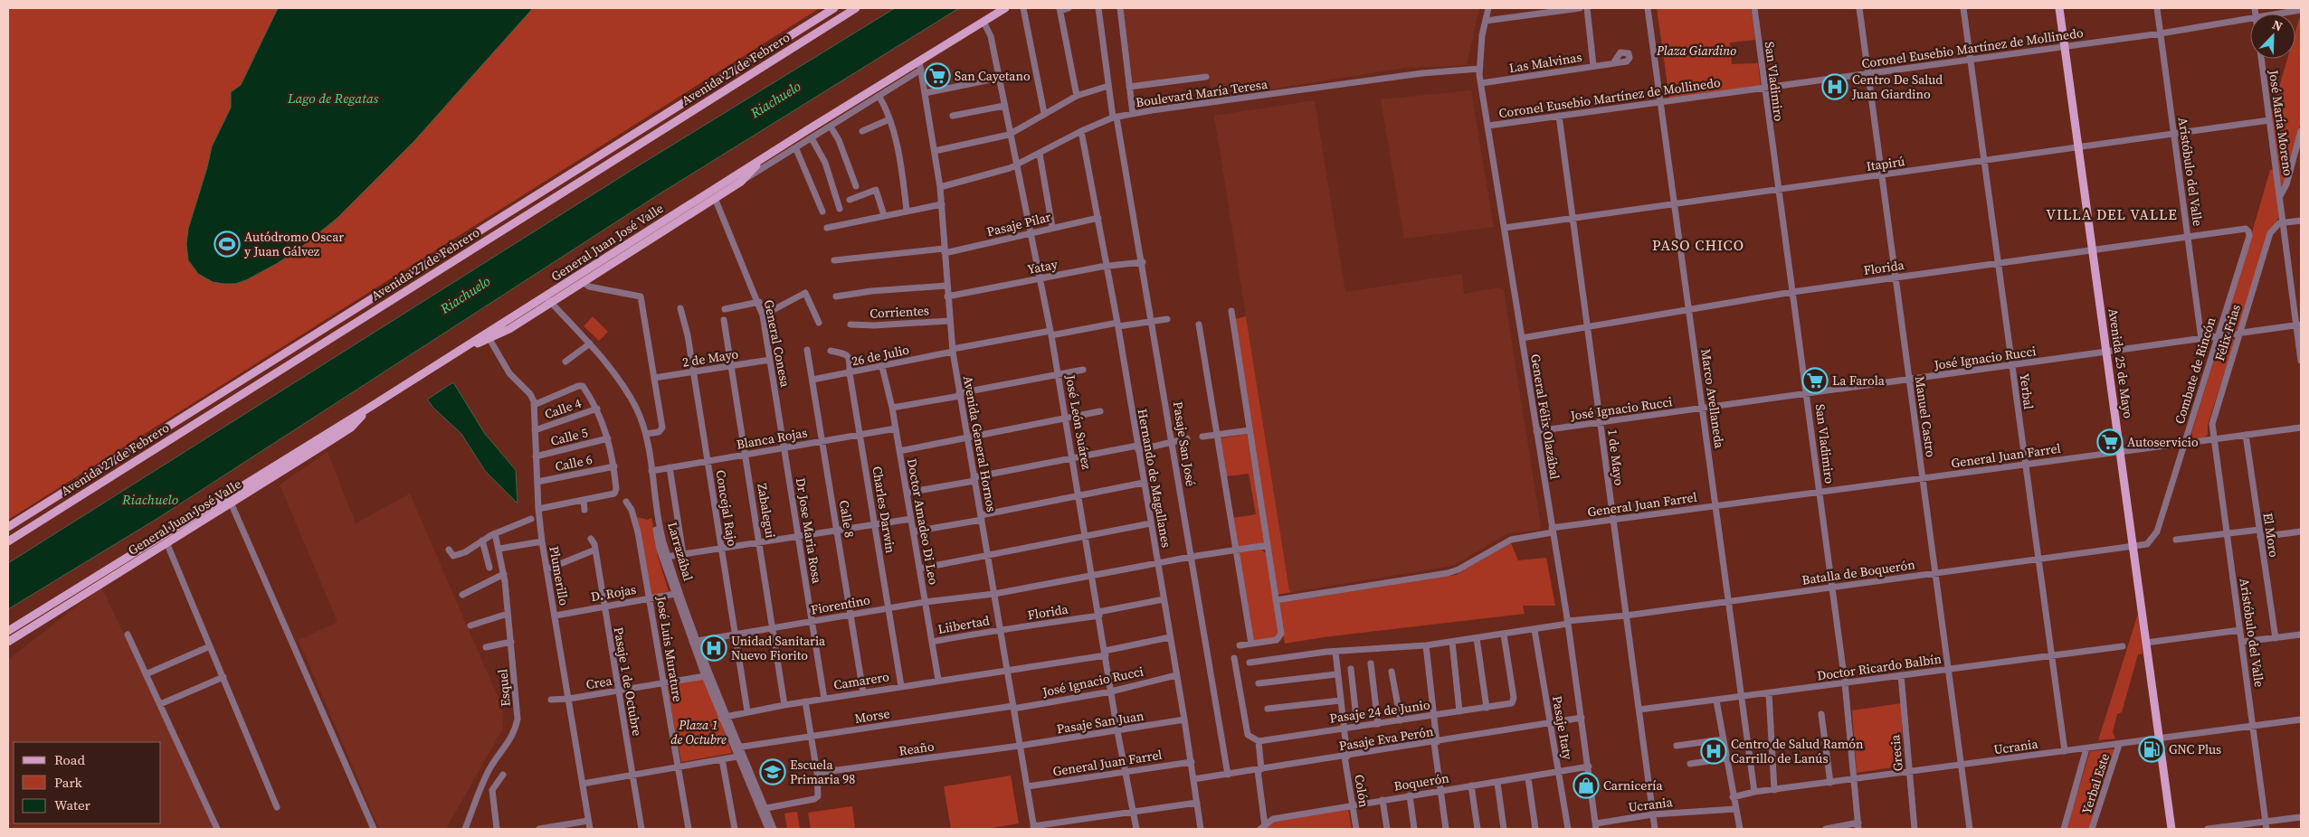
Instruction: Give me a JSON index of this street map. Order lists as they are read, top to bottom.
{
  "streets": {
    "main road": ["Avenida 27 de Febrero", "General Juan José Valle", "Avenida 25 de Mayo"],
    "street": [
      "Coronel Eusebio Martínez de Mollinedo",
      "Las Malvinas",
      "San Vladimiro",
      "Boulevard María Teresa",
      "José María Moreno",
      "Itapirú",
      "Aristóbulo del Valle",
      "Pasaje Pilar",
      "Yatay",
      "Florida",
      "Corrientes",
      "Félix Frias",
      "General Conesa",
      "26 de Julio",
      "2 de Mayo",
      "José Ignacio Rucci",
      "Combate de Rincón",
      "Yerbal",
      "Marco Avellaneda",
      "Calle 4",
      "General Félix Olazábal",
      "Manuel Castro",
      "José León Suárez",
      "Calle 5",
      "Blanca Rojas",
      "Avenida General Hornos",
      "Pasaje San José",
      "General Juan Farrel",
      "1 de Mayo",
      "Calle 6",
      "Hernando de Magallanes",
      "Concejal Rajo",
      "Charles Darwin",
      "Zabalegui",
      "Calle 8",
      "Doctor Amadeo Di Leo",
      "Dr Jose Maria Rosa",
      "El Moro",
      "Larrazábal",
      "Batalla de Boquerón",
      "Plumerillo",
      "D. Rojas",
      "Fiorentino",
      "Liibertad",
      "José Luis Murature",
      "Doctor Ricardo Balbín",
      "Camarero",
      "Pasaje 1 de Octubre",
      "Crea",
      "Esquel",
      "Pasaje 24 de Junio",
      "Morse",
      "Pasaje San Juan",
      "Pasaje Itaty",
      "Pasaje Eva Perón",
      "Ucrania",
      "Reaño",
      "Grecia",
      "Boquerón",
      "Yerbal Este",
      "Colón"
    ]
  },
  "crossings": [
    ["Coronel Eusebio Martínez de Mollinedo", "San Vladimiro"],
    ["Coronel Eusebio Martínez de Mollinedo", "Aristóbulo del Valle"],
    ["Coronel Eusebio Martínez de Mollinedo", "Avenida 25 de Mayo"],
    ["Coronel Eusebio Martínez de Mollinedo", "Yerbal"],
    ["Coronel Eusebio Martínez de Mollinedo", "Marco Avellaneda"],
    ["Coronel Eusebio Martínez de Mollinedo", "General Félix Olazábal"],
    ["Coronel Eusebio Martínez de Mollinedo", "Manuel Castro"],
    ["Coronel Eusebio Martínez de Mollinedo", "1 de Mayo"],
    ["Las Malvinas", "General Félix Olazábal"],
    ["San Vladimiro", "Itapirú"],
    ["San Vladimiro", "Florida"],
    ["San Vladimiro", "José Ignacio Rucci"],
    ["San Vladimiro", "General Juan Farrel"],
    ["San Vladimiro", "Batalla de Boquerón"],
    ["San Vladimiro", "Doctor Ricardo Balbín"],
    ["San Vladimiro", "Ucrania"],
    ["Boulevard María Teresa", "General Félix Olazábal"],
    ["Boulevard María Teresa", "José León Suárez"],
    ["Boulevard María Teresa", "Avenida General Hornos"],
    ["Boulevard María Teresa", "Pasaje San José"],
    ["Boulevard María Teresa", "Hernando de Magallanes"],
    ["José María Moreno", "Itapirú"],
    ["José María Moreno", "Félix Frias"],
    ["José María Moreno", "José Ignacio Rucci"],
    ["Itapirú", "Aristóbulo del Valle"],
    ["Itapirú", "Avenida 25 de Mayo"],
    ["Itapirú", "Yerbal"],
    ["Itapirú", "Marco Avellaneda"],
    ["Itapirú", "General Félix Olazábal"],
    ["Itapirú", "Manuel Castro"],
    ["Itapirú", "1 de Mayo"],
    ["Aristóbulo del Valle", "Florida"],
    ["Aristóbulo del Valle", "Félix Frias"],
    ["Aristóbulo del Valle", "José Ignacio Rucci"],
    ["Aristóbulo del Valle", "General Juan Farrel"],
    ["Aristóbulo del Valle", "Ucrania"],
    ["Pasaje Pilar", "José León Suárez"],
    ["Pasaje Pilar", "Avenida General Hornos"],
    ["Pasaje Pilar", "Hernando de Magallanes"],
    ["General Juan José Valle", "General Conesa"],
    ["General Juan José Valle", "José León Suárez"],
    ["General Juan José Valle", "Avenida General Hornos"],
    ["General Juan José Valle", "Larrazábal"],
    ["General Juan José Valle", "Plumerillo"],
    ["Yatay", "José León Suárez"],
    ["Yatay", "Avenida General Hornos"],
    ["Yatay", "Pasaje San José"],
    ["Yatay", "Hernando de Magallanes"],
    ["Florida", "Avenida 25 de Mayo"],
    ["Florida", "Combate de Rincón"],
    ["Florida", "Yerbal"],
    ["Florida", "Marco Avellaneda"],
    ["Florida", "General Félix Olazábal"],
    ["Florida", "Manuel Castro"],
    ["Florida", "José León Suárez"],
    ["Florida", "Avenida General Hornos"],
    ["Florida", "1 de Mayo"],
    ["Florida", "Hernando de Magallanes"],
    ["Florida", "Liibertad"],
    ["Corrientes", "Avenida General Hornos"],
    ["Félix Frias", "José Ignacio Rucci"],
    ["Félix Frias", "General Juan Farrel"],
    ["General Conesa", "2 de Mayo"],
    ["General Conesa", "Blanca Rojas"],
    ["General Conesa", "Dr Jose Maria Rosa"],
    ["26 de Julio", "José León Suárez"],
    ["26 de Julio", "Avenida General Hornos"],
    ["26 de Julio", "Pasaje San José"],
    ["26 de Julio", "Hernando de Magallanes"],
    ["26 de Julio", "Charles Darwin"],
    ["26 de Julio", "Calle 8"],
    ["26 de Julio", "Doctor Amadeo Di Leo"],
    ["2 de Mayo", "Concejal Rajo"],
    ["2 de Mayo", "Zabalegui"],
    ["José Ignacio Rucci", "Avenida 25 de Mayo"],
    ["José Ignacio Rucci", "Combate de Rincón"],
    ["José Ignacio Rucci", "Yerbal"],
    ["José Ignacio Rucci", "Marco Avellaneda"],
    ["José Ignacio Rucci", "General Félix Olazábal"],
    ["José Ignacio Rucci", "Manuel Castro"],
    ["José Ignacio Rucci", "José León Suárez"],
    ["José Ignacio Rucci", "Avenida General Hornos"],
    ["José Ignacio Rucci", "1 de Mayo"],
    ["José Ignacio Rucci", "Hernando de Magallanes"],
    ["José Ignacio Rucci", "Morse"],
    ["Avenida 25 de Mayo", "General Juan Farrel"],
    ["Avenida 25 de Mayo", "Batalla de Boquerón"],
    ["Avenida 25 de Mayo", "Ucrania"],
    ["Combate de Rincón", "General Juan Farrel"],
    ["Combate de Rincón", "Batalla de Boquerón"],
    ["Yerbal", "General Juan Farrel"],
    ["Yerbal", "Batalla de Boquerón"],
    ["Yerbal", "Doctor Ricardo Balbín"],
    ["Yerbal", "Ucrania"],
    ["Marco Avellaneda", "General Juan Farrel"],
    ["Marco Avellaneda", "Batalla de Boquerón"],
    ["Marco Avellaneda", "Doctor Ricardo Balbín"],
    ["Marco Avellaneda", "Ucrania"],
    ["Calle 4", "Plumerillo"],
    ["General Félix Olazábal", "General Juan Farrel"],
    ["General Félix Olazábal", "Batalla de Boquerón"],
    ["General Félix Olazábal", "Pasaje Eva Perón"],
    ["General Félix Olazábal", "Ucrania"],
    ["General Félix Olazábal", "Boquerón"],
    ["Manuel Castro", "General Juan Farrel"],
    ["Manuel Castro", "Batalla de Boquerón"],
    ["Manuel Castro", "Doctor Ricardo Balbín"],
    ["Manuel Castro", "Ucrania"],
    ["José León Suárez", "General Juan Farrel"],
    ["José León Suárez", "Fiorentino"],
    ["José León Suárez", "Camarero"],
    ["José León Suárez", "Pasaje San Juan"],
    ["Calle 5", "Plumerillo"],
    ["Blanca Rojas", "Concejal Rajo"],
    ["Blanca Rojas", "Charles Darwin"],
    ["Blanca Rojas", "Zabalegui"],
    ["Blanca Rojas", "Calle 8"],
    ["Blanca Rojas", "Doctor Amadeo Di Leo"],
    ["Blanca Rojas", "Dr Jose Maria Rosa"],
    ["Blanca Rojas", "Larrazábal"],
    ["Avenida General Hornos", "General Juan Farrel"],
    ["Avenida General Hornos", "Fiorentino"],
    ["Avenida General Hornos", "Liibertad"],
    ["Avenida General Hornos", "Camarero"],
    ["Avenida General Hornos", "Morse"],
    ["Avenida General Hornos", "Pasaje San Juan"],
    ["Avenida General Hornos", "Reaño"],
    ["Pasaje San José", "Fiorentino"],
    ["Pasaje San José", "Pasaje Eva Perón"],
    ["General Juan Farrel", "1 de Mayo"],
    ["General Juan Farrel", "Hernando de Magallanes"],
    ["General Juan Farrel", "El Moro"],
    ["1 de Mayo", "Batalla de Boquerón"],
    ["1 de Mayo", "Doctor Ricardo Balbín"],
    ["1 de Mayo", "Ucrania"],
    ["Calle 6", "Plumerillo"],
    ["Hernando de Magallanes", "Fiorentino"],
    ["Hernando de Magallanes", "Camarero"],
    ["Hernando de Magallanes", "Pasaje San Juan"],
    ["Hernando de Magallanes", "Pasaje Eva Perón"],
    ["Concejal Rajo", "Fiorentino"],
    ["Concejal Rajo", "Camarero"],
    ["Charles Darwin", "Fiorentino"],
    ["Charles Darwin", "Camarero"],
    ["Zabalegui", "Fiorentino"],
    ["Zabalegui", "Camarero"],
    ["Calle 8", "Fiorentino"],
    ["Calle 8", "Camarero"],
    ["Doctor Amadeo Di Leo", "Fiorentino"],
    ["Doctor Amadeo Di Leo", "Liibertad"],
    ["Doctor Amadeo Di Leo", "Camarero"],
    ["Dr Jose Maria Rosa", "Fiorentino"],
    ["Dr Jose Maria Rosa", "Camarero"],
    ["Larrazábal", "D. Rojas"],
    ["Larrazábal", "Fiorentino"],
    ["Larrazábal", "Camarero"],
    ["Larrazábal", "Crea"],
    ["Larrazábal", "Morse"],
    ["Batalla de Boquerón", "Pasaje 24 de Junio"],
    ["Batalla de Boquerón", "Pasaje Itaty"],
    ["Batalla de Boquerón", "Colón"],
    ["Plumerillo", "D. Rojas"],
    ["Plumerillo", "Crea"],
    ["D. Rojas", "José Luis Murature"],
    ["D. Rojas", "Pasaje 1 de Octubre"],
    ["José Luis Murature", "Crea"],
    ["Doctor Ricardo Balbín", "Grecia"],
    ["Pasaje 1 de Octubre", "Crea"],
    ["Pasaje 24 de Junio", "Colón"],
    ["Pasaje San Juan", "Reaño"],
    ["Pasaje Itaty", "Pasaje Eva Perón"],
    ["Pasaje Itaty", "Boquerón"],
    ["Pasaje Eva Perón", "Colón"],
    ["Ucrania", "Grecia"],
    ["Ucrania", "Yerbal Este"],
    ["Boquerón", "Colón"]
  ],
  "districts": ["VILLA DEL VALLE", "PASO CHICO"],
  "water": ["Lago de Regatas", "Riachuelo"],
  "parks": ["Plaza Giardino", "Plaza 1 de Octubre"],
  "places": {
    "supermarket": ["San Cayetano", "La Farola", "Autoservicio"],
    "hospital": ["Centro De Salud Juan Giardino", "Unidad Sanitaria Nuevo Fiorito", "Centro de Salud Ramón Carrillo de Lanús"],
    "sports": ["Autódromo Oscar y Juan Gálvez"],
    "fuel station": ["GNC Plus"],
    "school or university": ["Escuela Primaria 98"],
    "shop": ["Carnicería"]
  },
  "legend": ["Road", "Park", "Water"],
  "north": "top right"
}
